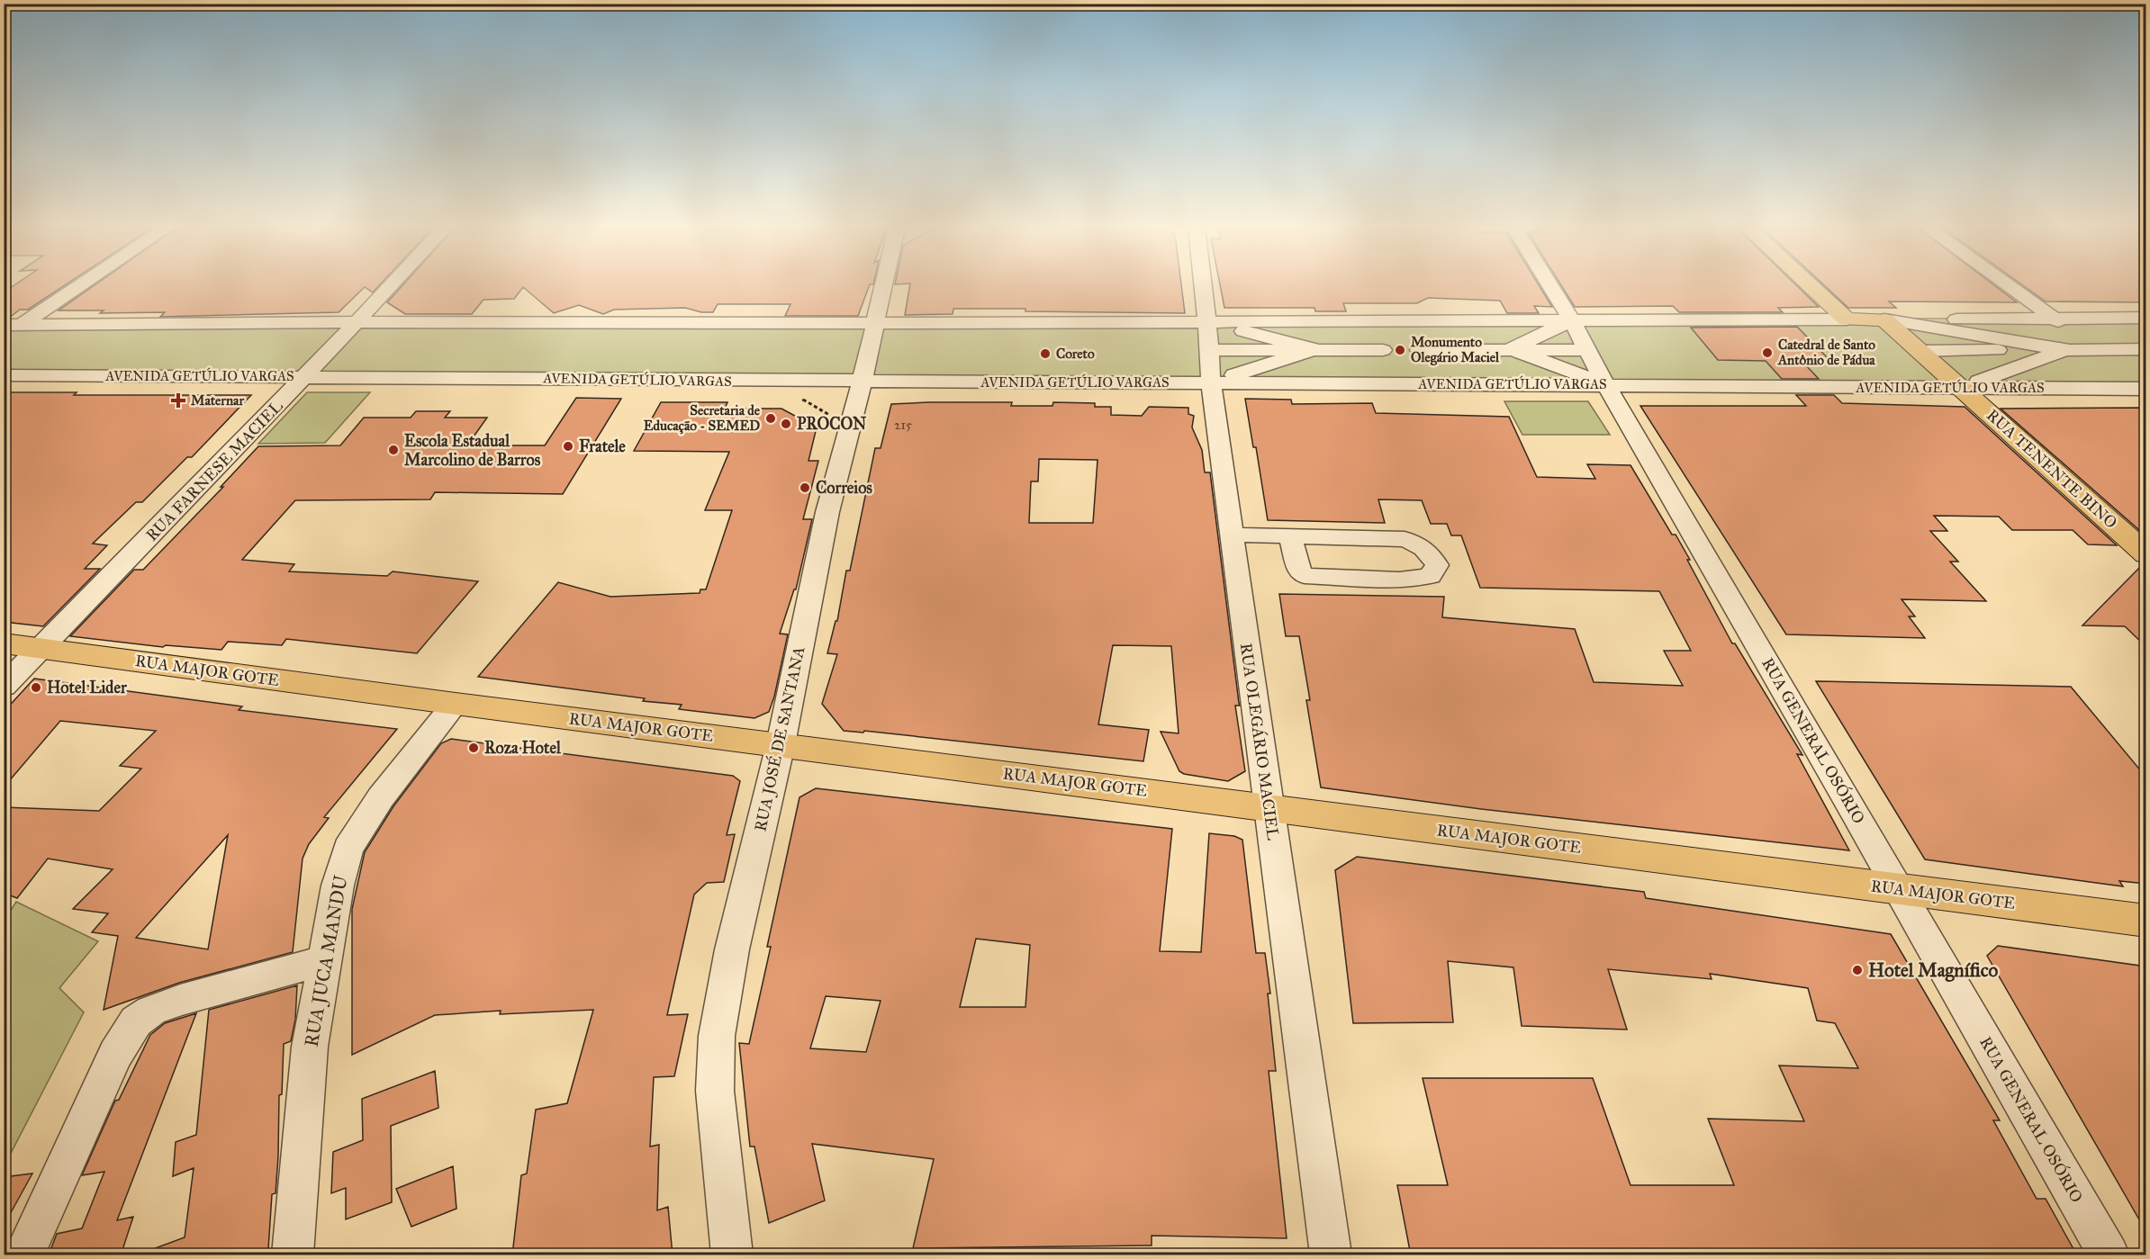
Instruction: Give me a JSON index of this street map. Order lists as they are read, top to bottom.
{
  "streets": {
    "main road": ["RUA TENENTE BINO", "RUA MAJOR GOTE"],
    "street": [
      "AVENIDA GETÚLIO VARGAS",
      "RUA FARNESE MACIEL",
      "RUA JOSÉ DE SANTANA",
      "RUA GENERAL OSÓRIO",
      "RUA OLEGÁRIO MACIEL",
      "RUA JUCA MANDU"
    ]
  },
  "crossings": [
    ["AVENIDA GETÚLIO VARGAS", "RUA TENENTE BINO"],
    ["AVENIDA GETÚLIO VARGAS", "RUA FARNESE MACIEL"],
    ["AVENIDA GETÚLIO VARGAS", "RUA JOSÉ DE SANTANA"],
    ["AVENIDA GETÚLIO VARGAS", "RUA GENERAL OSÓRIO"],
    ["AVENIDA GETÚLIO VARGAS", "RUA OLEGÁRIO MACIEL"],
    ["RUA FARNESE MACIEL", "RUA MAJOR GOTE"],
    ["RUA MAJOR GOTE", "RUA JOSÉ DE SANTANA"],
    ["RUA MAJOR GOTE", "RUA GENERAL OSÓRIO"],
    ["RUA MAJOR GOTE", "RUA OLEGÁRIO MACIEL"],
    ["RUA MAJOR GOTE", "RUA JUCA MANDU"]
  ],
  "places": {
    "other": [
      "Monumento Olegário Maciel",
      "Catedral de Santo Antônio de Pádua",
      "Coreto",
      "Secretaria de Educação - SEMED",
      "PROCON",
      "Fratele",
      "Escola Estadual Marcolino de Barros",
      "Correios",
      "Hotel Lider",
      "Roza Hotel",
      "Hotel Magnífico"
    ],
    "health": ["Maternar"]
  },
  "house_numbers": ["215"]
}
